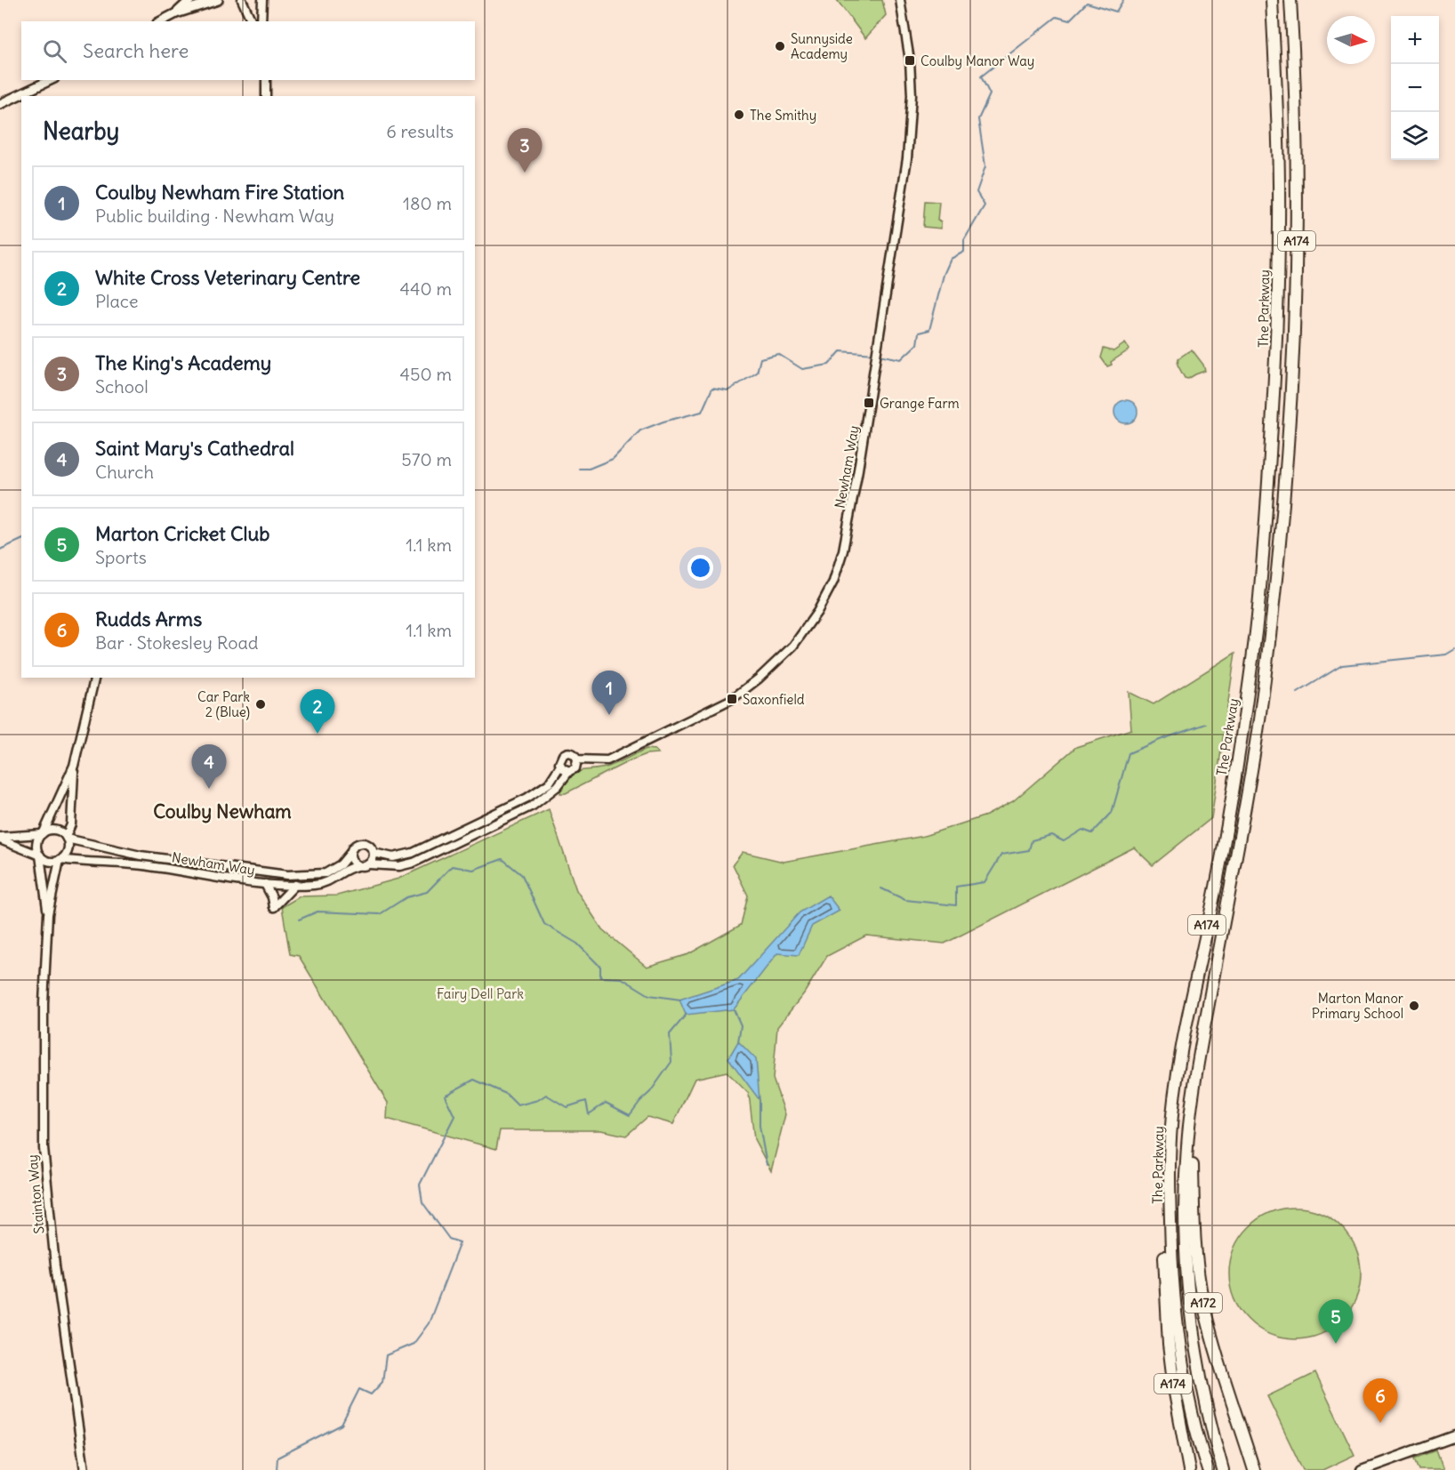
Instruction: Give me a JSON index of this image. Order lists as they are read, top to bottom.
{
  "streets": {
    "highway": ["A174", "The Parkway", "A172"],
    "street": ["Newham Way", "Stainton Way"]
  },
  "crossings": [
    ["A174", "The Parkway"],
    ["The Parkway", "A172"],
    ["Newham Way", "Stainton Way"]
  ],
  "districts": ["Coulby Newham"],
  "parks": ["Fairy Dell Park"],
  "places": {
    "other": [
      "Sunnyside Academy",
      "The Smithy",
      "Car Park 2 (Blue)",
      "Marton Manor Primary School"
    ],
    "transit": ["Coulby Manor Way", "Grange Farm", "Saxonfield"]
  },
  "north": "right",
  "page": {
    "map_buttons": ["+", "−"],
    "search": "Search here",
    "heading": ["Nearby", "6 results"],
    "pins": [
      "3",
      "1",
      "2",
      "4",
      "5",
      "6"
    ],
    "list": [
      {
        "mark": "1",
        "name": "Coulby Newham Fire Station",
        "note": "Public building · Newham Way",
        "value": "180 m"
      },
      {
        "mark": "2",
        "name": "White Cross Veterinary Centre",
        "note": "Place",
        "value": "440 m"
      },
      {
        "mark": "3",
        "name": "The King's Academy",
        "note": "School",
        "value": "450 m"
      },
      {
        "mark": "4",
        "name": "Saint Mary's Cathedral",
        "note": "Church",
        "value": "570 m"
      },
      {
        "mark": "5",
        "name": "Marton Cricket Club",
        "note": "Sports",
        "value": "1.1 km"
      },
      {
        "mark": "6",
        "name": "Rudds Arms",
        "note": "Bar · Stokesley Road",
        "value": "1.1 km"
      }
    ]
  }
}
